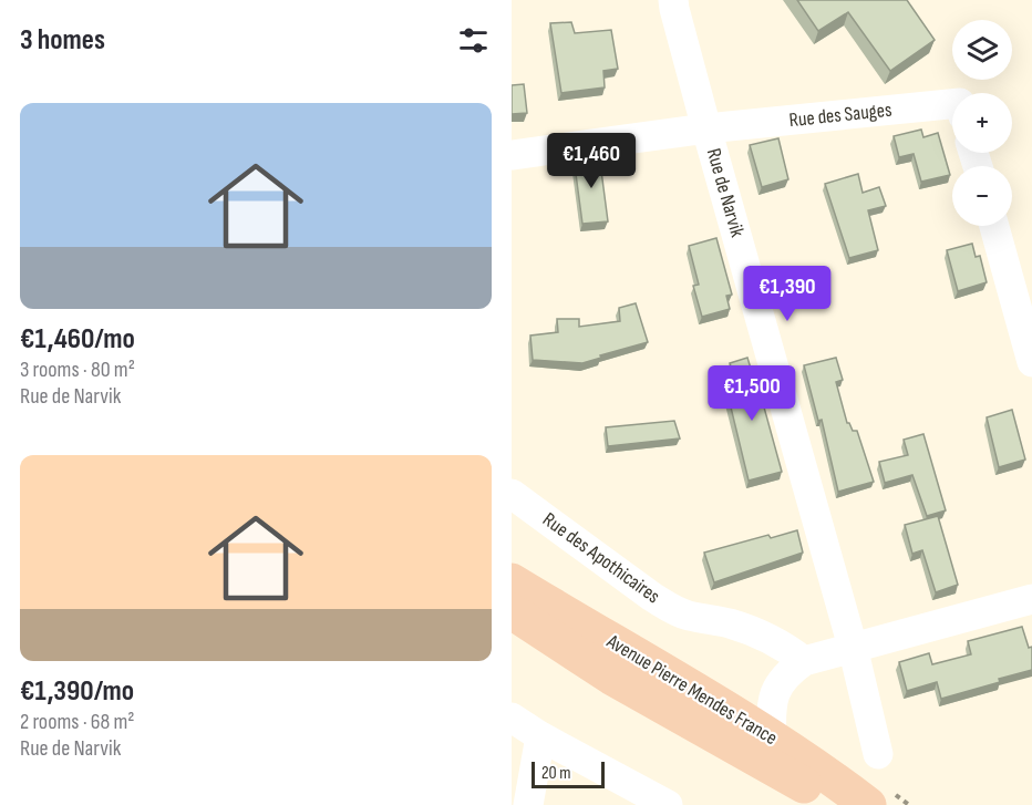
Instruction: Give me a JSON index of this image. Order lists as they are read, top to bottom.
{
  "streets": {
    "main road": ["Avenue Pierre Mendes France"],
    "street": ["Rue des Sauges", "Rue de Narvik", "Rue des Apothicaires"]
  },
  "crossings": [
    ["Rue des Sauges", "Rue de Narvik"]
  ],
  "scale_bar": "20 m",
  "page": {
    "heading": "3 homes",
    "map_buttons": ["+", "−"],
    "list": [
      {
        "name": "€1,460/mo",
        "note": "3 rooms · 80 m² · Rue de Narvik"
      },
      {
        "name": "€1,390/mo",
        "note": "2 rooms · 68 m² · Rue de Narvik"
      }
    ],
    "price": ["€1,460", "€1,390", "€1,500"],
    "scale": "20 m"
  }
}
